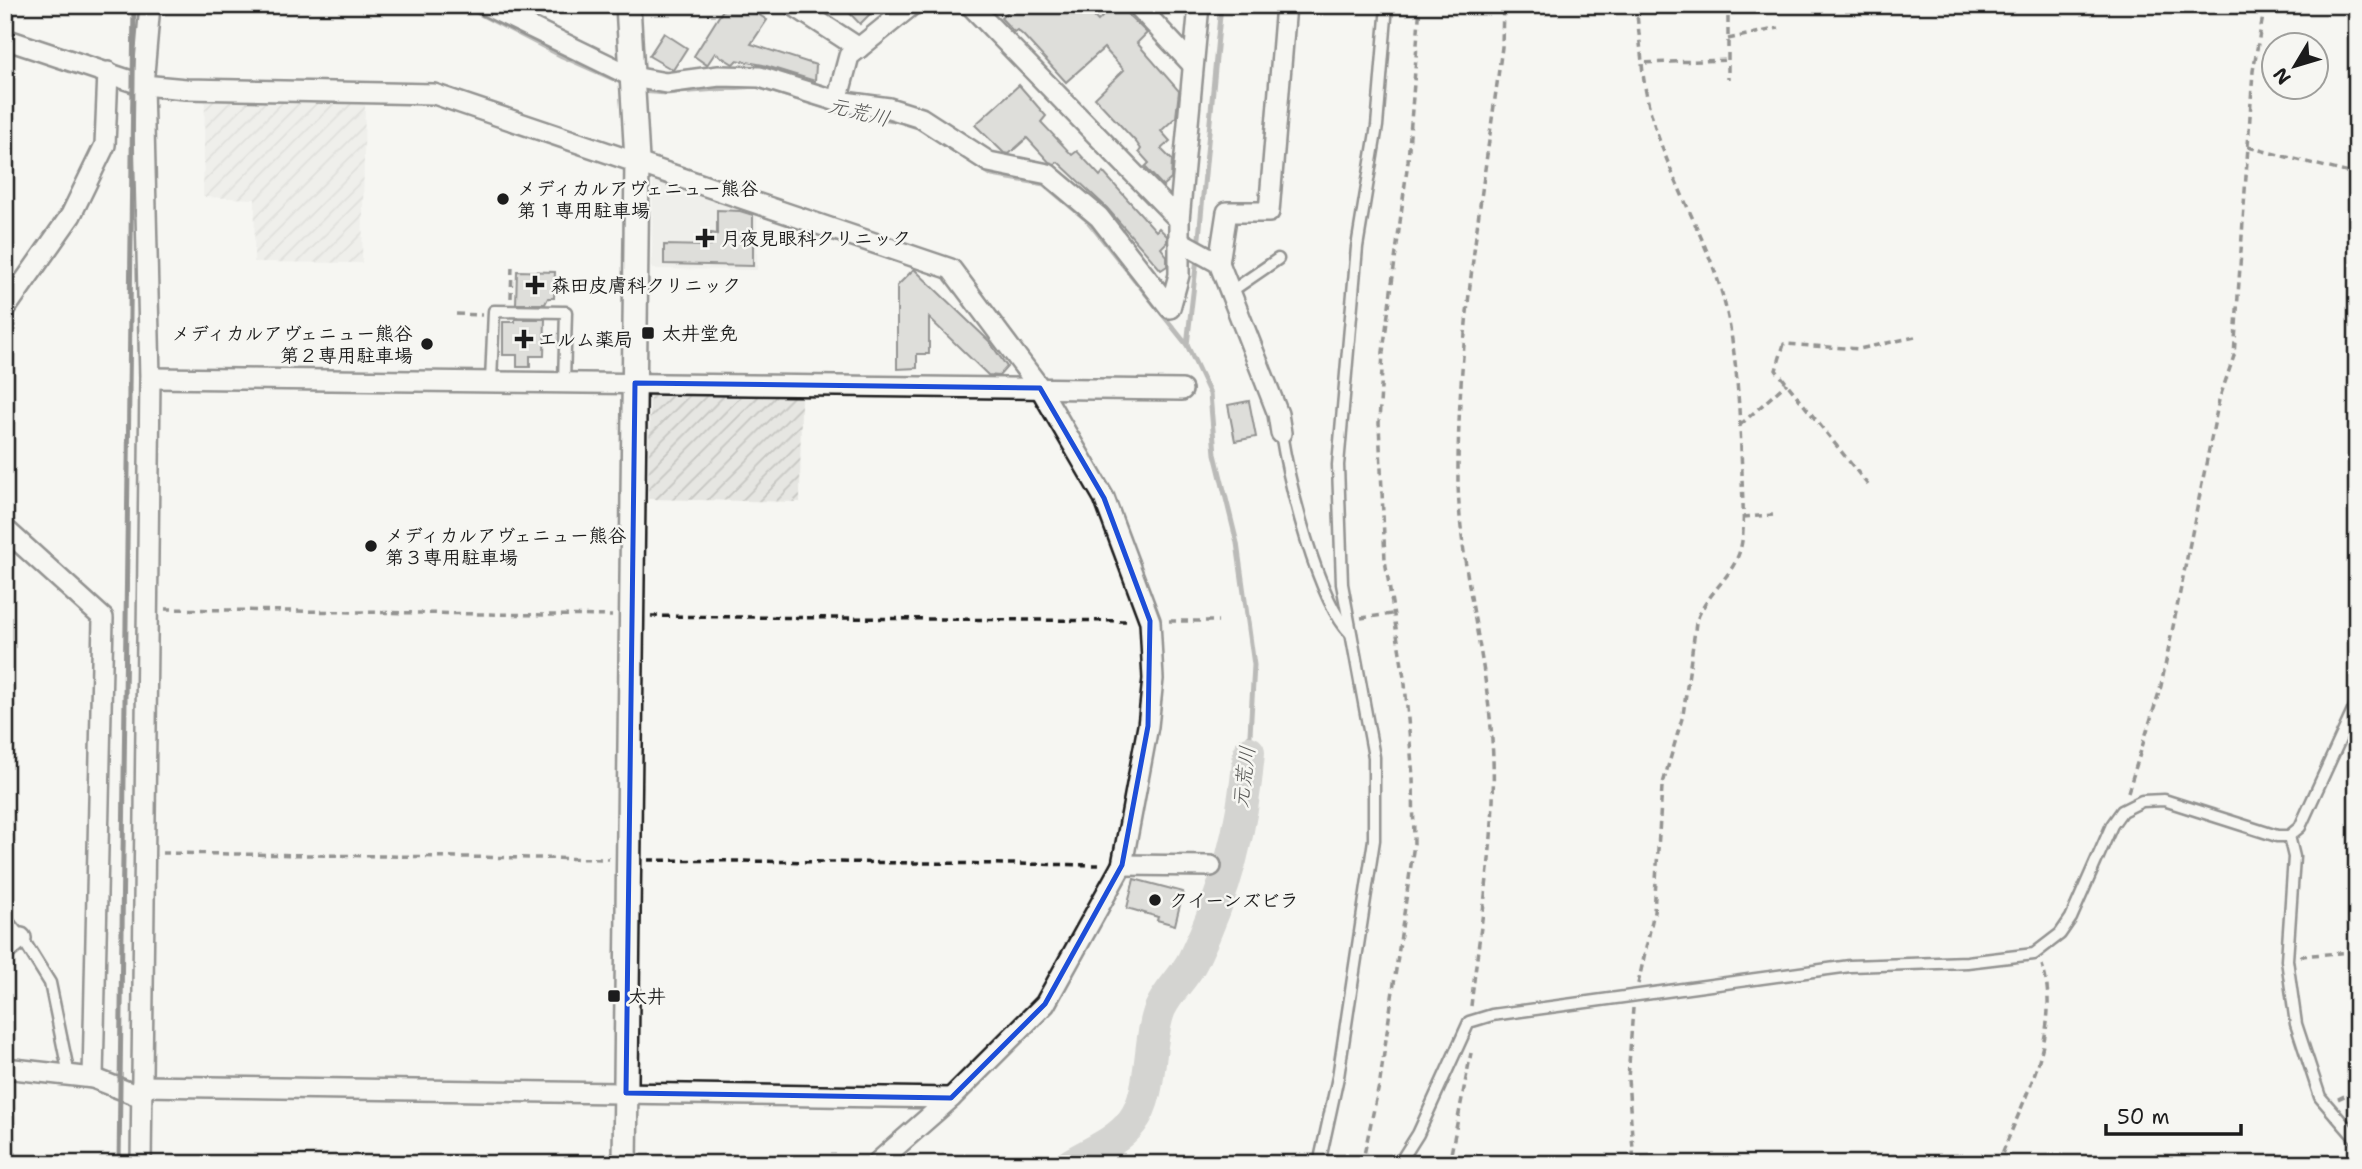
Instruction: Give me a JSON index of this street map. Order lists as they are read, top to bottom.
{
  "water": ["元荒川"],
  "places": {
    "other": [
      "メディカルアヴェニュー熊谷 第１専用駐車場",
      "メディカルアヴェニュー熊谷 第２専用駐車場",
      "メディカルアヴェニュー熊谷 第３専用駐車場",
      "クイーンズビラ"
    ],
    "health": ["月夜見眼科クリニック", "森田皮膚科クリニック", "エルム薬局"],
    "transit": ["太井堂免", "太井"]
  },
  "scale_bar": "50 m",
  "north": "bottom left"
}
